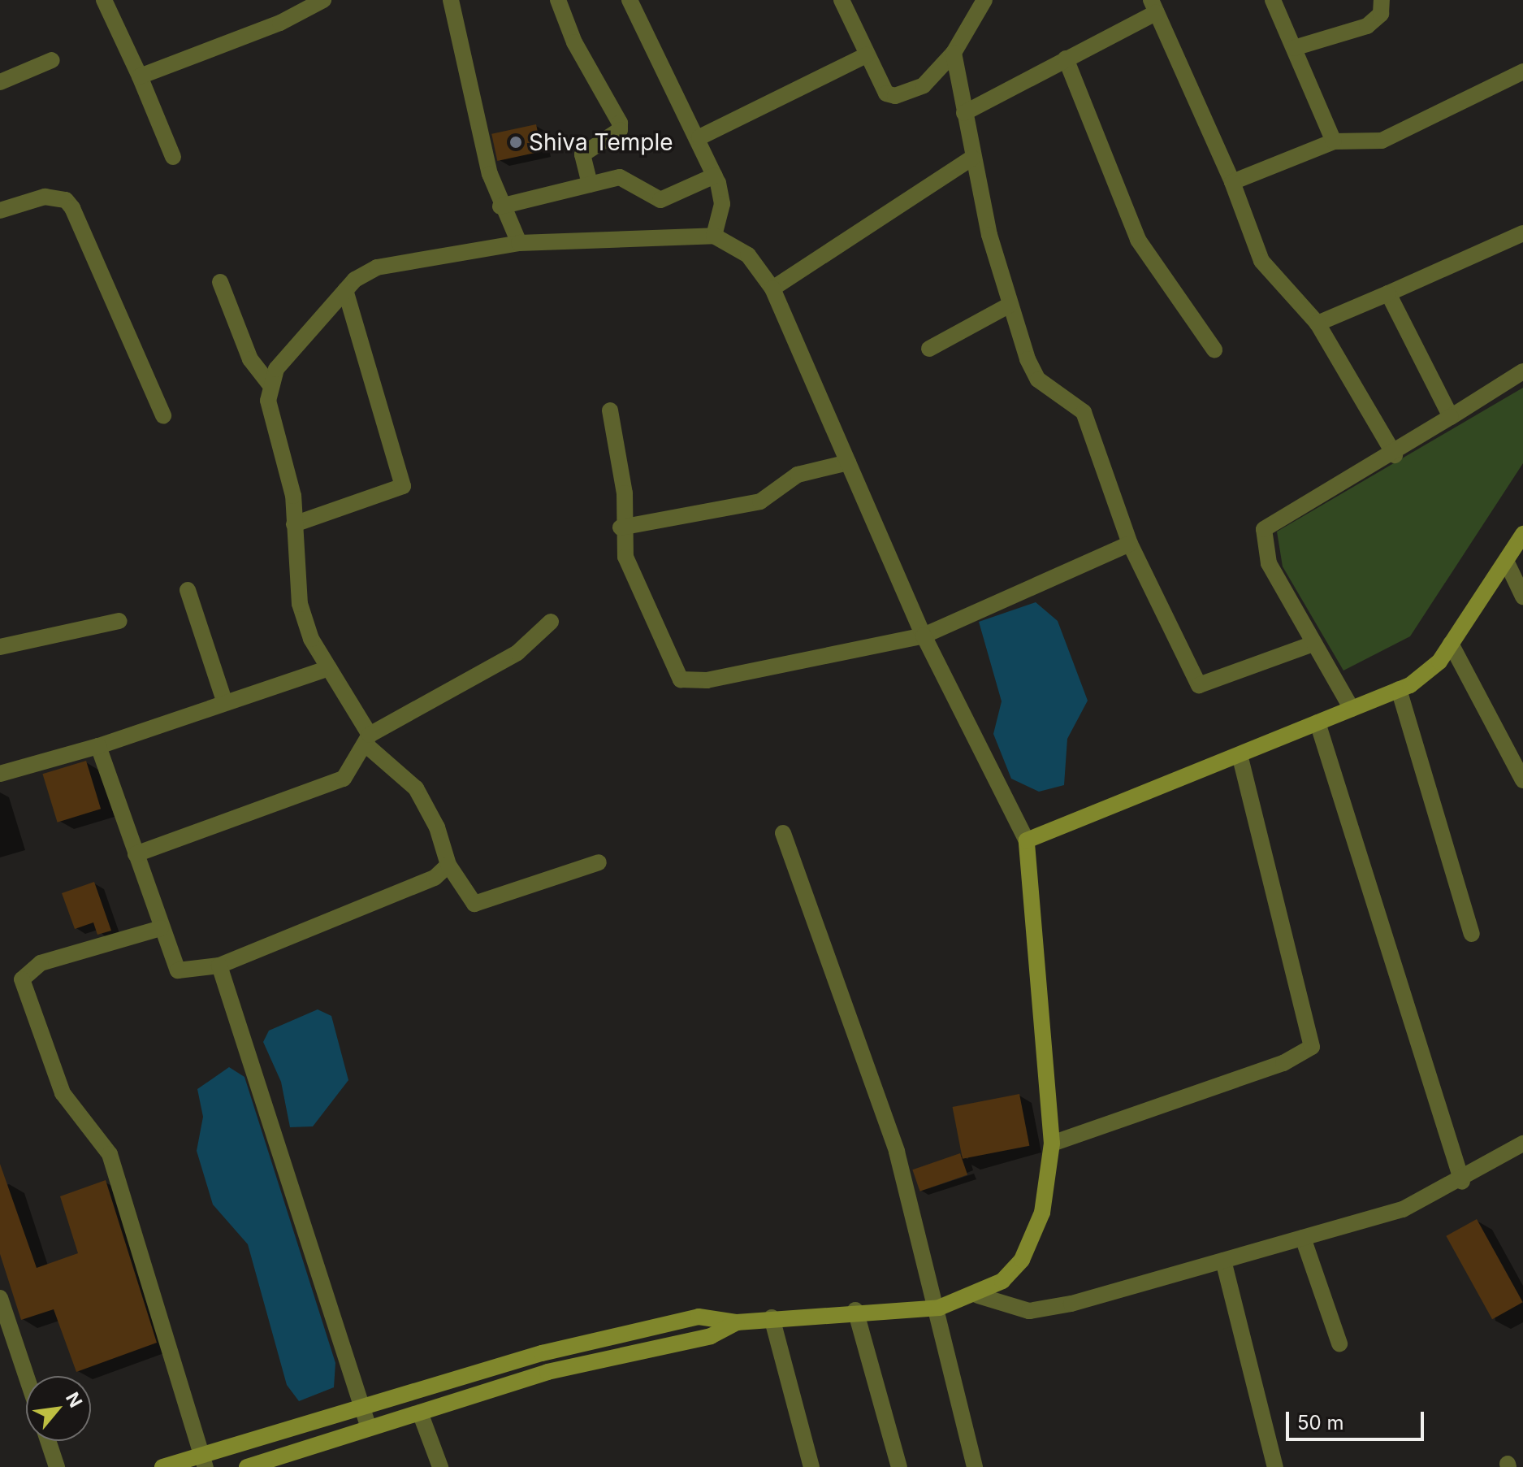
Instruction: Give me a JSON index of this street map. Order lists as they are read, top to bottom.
{
  "places": ["Shiva Temple"],
  "scale_bar": "50 m",
  "north": "top right"
}
